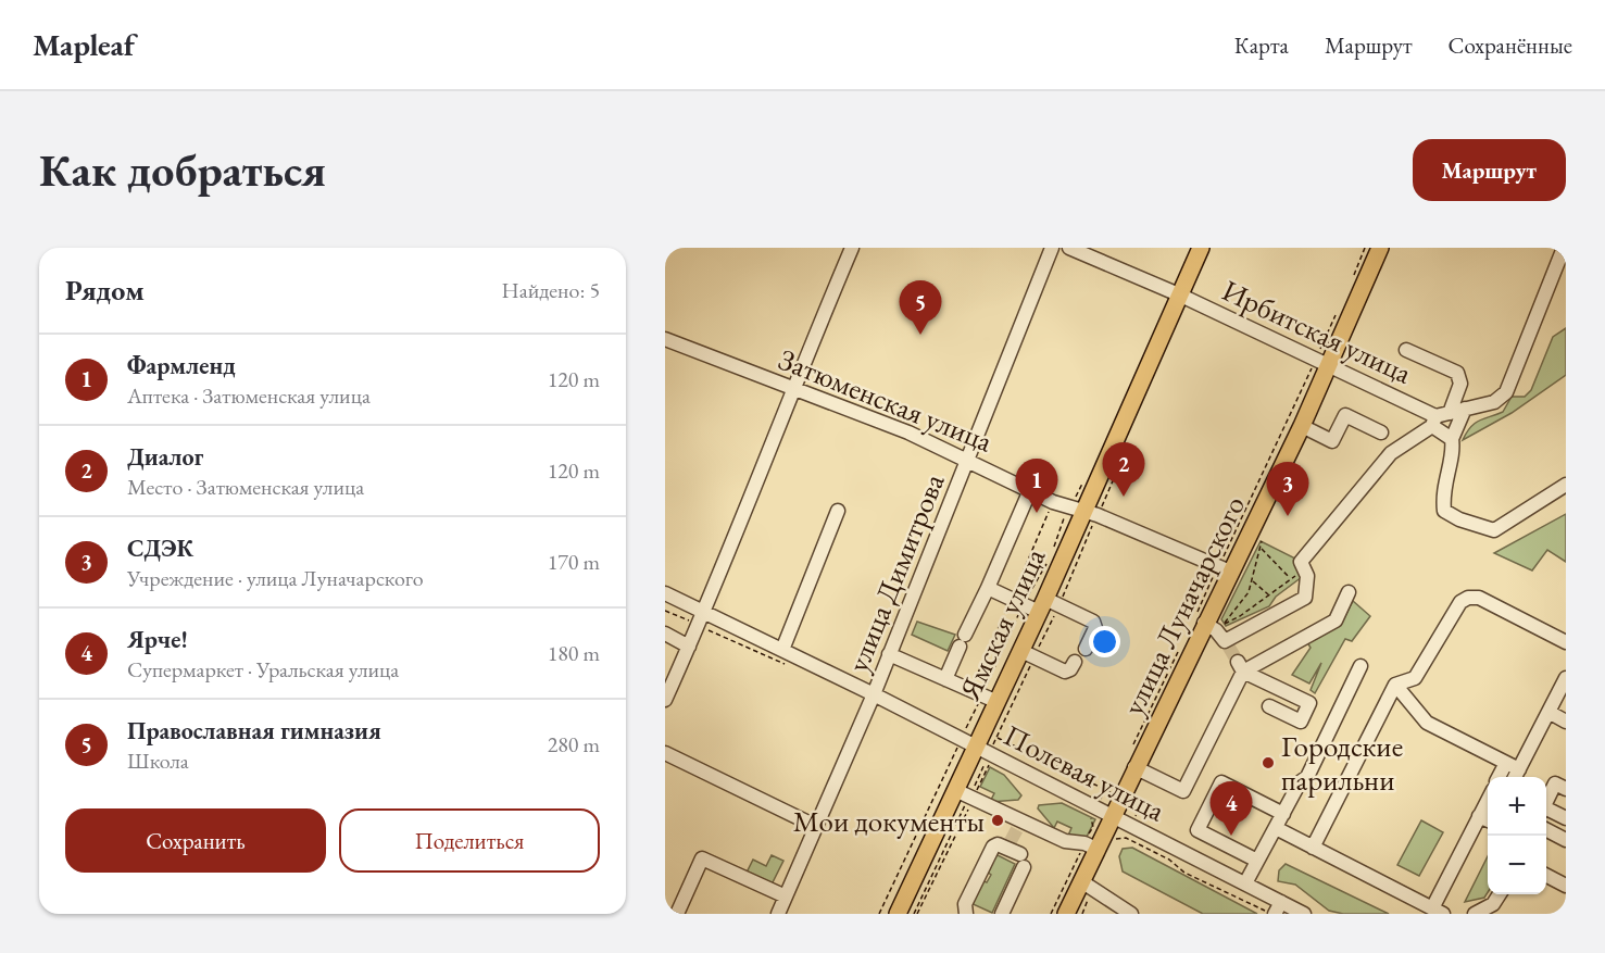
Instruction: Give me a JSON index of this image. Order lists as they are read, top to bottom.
{
  "streets": {
    "main road": ["улица Луначарского", "Ямская улица"],
    "street": [
      "Ирбитская улица",
      "Затюменская улица",
      "улица Димитрова",
      "Полевая улица"
    ]
  },
  "crossings": [
    ["Ирбитская улица", "улица Луначарского"],
    ["Ирбитская улица", "Ямская улица"],
    ["Затюменская улица", "улица Димитрова"],
    ["Затюменская улица", "улица Луначарского"],
    ["Затюменская улица", "Ямская улица"],
    ["улица Димитрова", "Полевая улица"],
    ["улица Луначарского", "Полевая улица"],
    ["Ямская улица", "Полевая улица"]
  ],
  "places": ["Городские парильни", "Мои документы"],
  "page": {
    "header": "Mapleaf",
    "nav": ["Карта", "Маршрут", "Сохранённые"],
    "buttons": [
      "Маршрут",
      ["Сохранить", "Поделиться"]
    ],
    "title": "Как добраться",
    "heading": ["Рядом", "Найдено: 5"],
    "pins": [
      "5",
      "2",
      "1",
      "3",
      "4"
    ],
    "list": [
      {
        "mark": "1",
        "name": "Фармленд",
        "note": "Аптека · Затюменская улица",
        "value": "120 m"
      },
      {
        "mark": "2",
        "name": "Диалог",
        "note": "Место · Затюменская улица",
        "value": "120 m"
      },
      {
        "mark": "3",
        "name": "СДЭК",
        "note": "Учреждение · улица Луначарского",
        "value": "170 m"
      },
      {
        "mark": "4",
        "name": "Ярче!",
        "note": "Супермаркет · Уральская улица",
        "value": "180 m"
      },
      {
        "mark": "5",
        "name": "Православная гимназия",
        "note": "Школа",
        "value": "280 m"
      }
    ],
    "map_buttons": ["+", "−"]
  }
}
